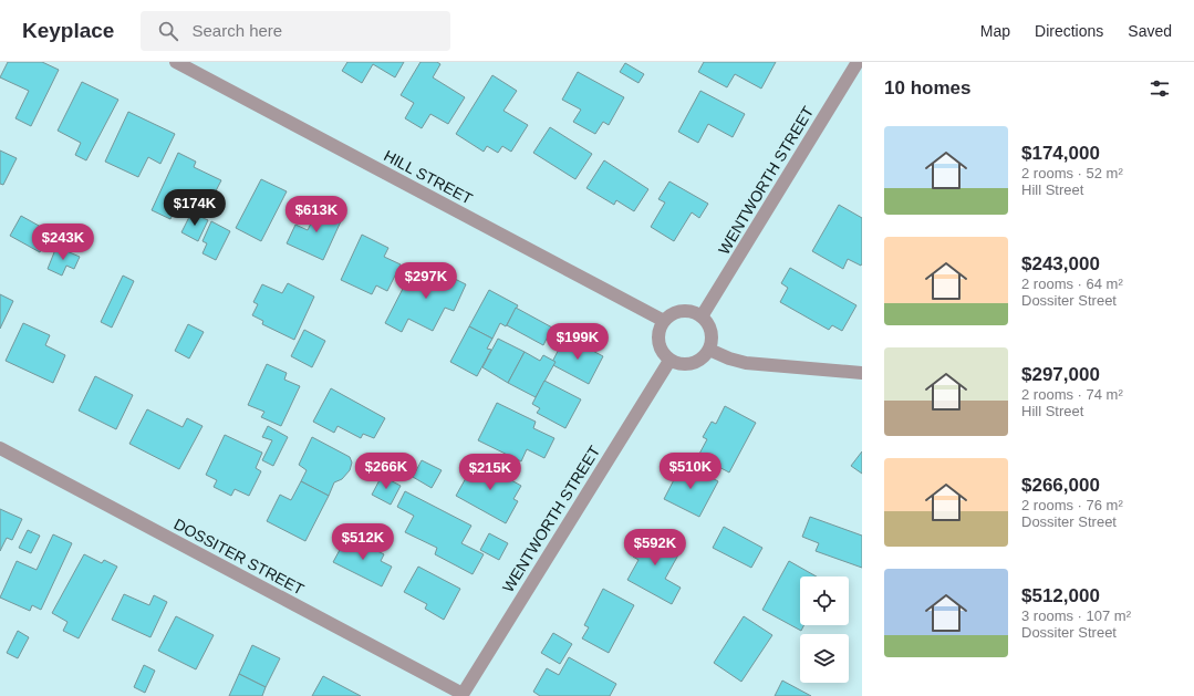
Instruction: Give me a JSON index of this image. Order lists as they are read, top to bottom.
{
  "streets": {
    "street": ["HILL STREET", "WENTWORTH STREET", "DOSSITER STREET"]
  },
  "crossings": [
    ["HILL STREET", "WENTWORTH STREET"],
    ["WENTWORTH STREET", "DOSSITER STREET"]
  ],
  "page": {
    "header": "Keyplace",
    "search": "Search here",
    "nav": ["Map", "Directions", "Saved"],
    "heading": "10 homes",
    "list": [
      {
        "name": "$174,000",
        "note": "2 rooms · 52 m² · Hill Street"
      },
      {
        "name": "$243,000",
        "note": "2 rooms · 64 m² · Dossiter Street"
      },
      {
        "name": "$297,000",
        "note": "2 rooms · 74 m² · Hill Street"
      },
      {
        "name": "$266,000",
        "note": "2 rooms · 76 m² · Dossiter Street"
      },
      {
        "name": "$512,000",
        "note": "3 rooms · 107 m² · Dossiter Street"
      }
    ],
    "price": [
      "$174K",
      "$613K",
      "$243K",
      "$297K",
      "$199K",
      "$266K",
      "$510K",
      "$215K",
      "$512K",
      "$592K"
    ]
  }
}
